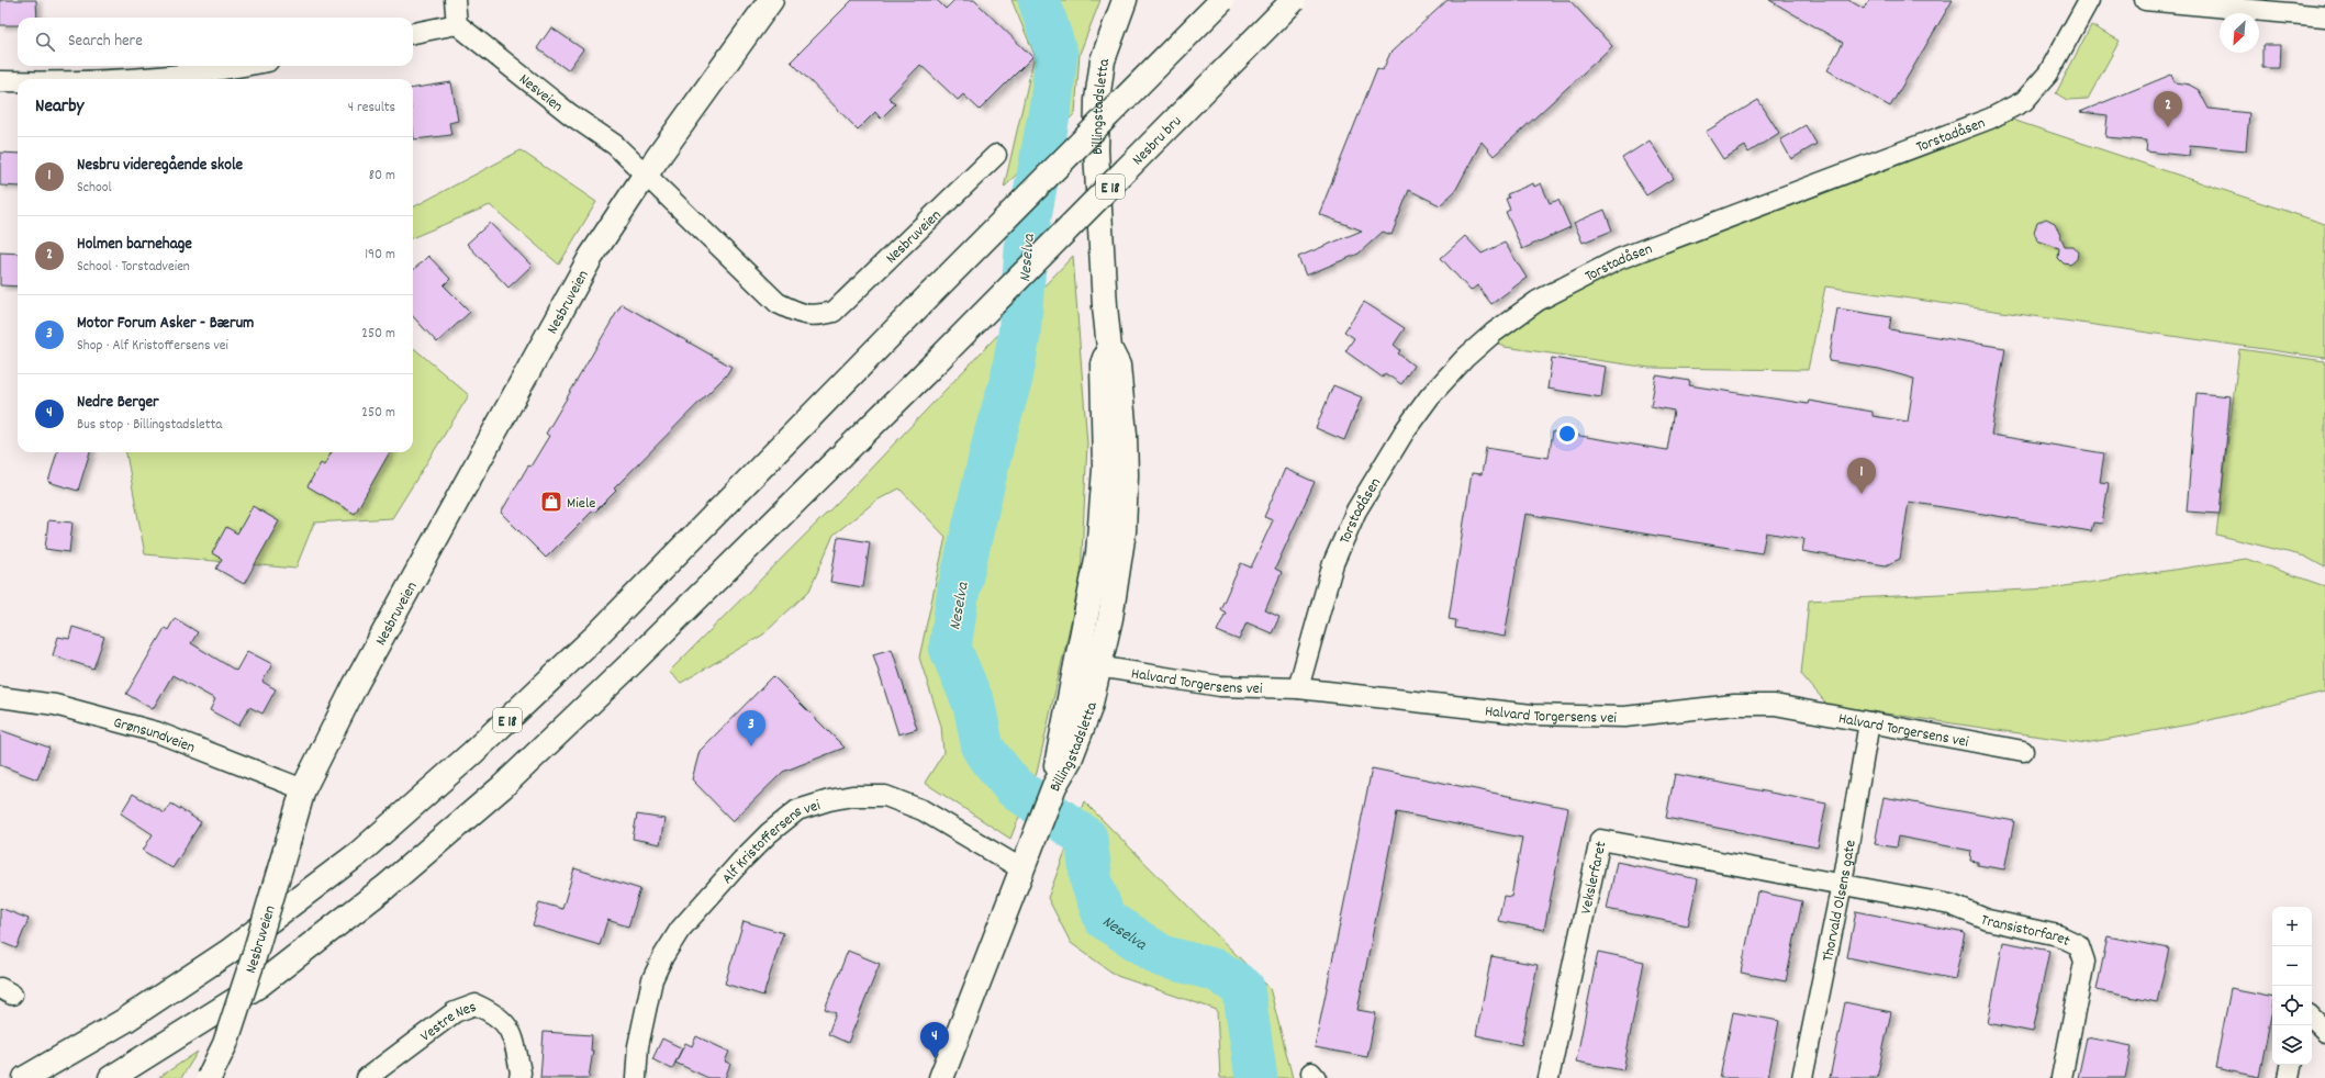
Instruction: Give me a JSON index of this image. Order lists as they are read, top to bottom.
{
  "streets": {
    "main road": [
      "Billingstadsletta",
      "Nesbru bru",
      "E 18",
      "Nesbruveien"
    ],
    "street": [
      "Nesveien",
      "Torstadåsen",
      "Halvard Torgersens vei",
      "Grønsundveien",
      "Alf Kristoffersens vei",
      "Vekslerfaret",
      "Thorvald Olsens gate",
      "Transistorfaret",
      "Vestre Nes"
    ]
  },
  "crossings": [
    ["Nesveien", "Nesbruveien"],
    ["Billingstadsletta", "Halvard Torgersens vei"],
    ["Billingstadsletta", "Alf Kristoffersens vei"],
    ["Torstadåsen", "Halvard Torgersens vei"],
    ["Nesbruveien", "Grønsundveien"],
    ["Halvard Torgersens vei", "Thorvald Olsens gate"],
    ["Vekslerfaret", "Thorvald Olsens gate"],
    ["Vekslerfaret", "Transistorfaret"],
    ["Thorvald Olsens gate", "Transistorfaret"]
  ],
  "water": ["Neselva"],
  "places": {
    "shop": ["Miele"]
  },
  "north": "bottom left",
  "page": {
    "search": "Search here",
    "heading": ["Nearby", "4 results"],
    "pins": [
      "2",
      "1",
      "3",
      "4"
    ],
    "list": [
      {
        "mark": "1",
        "name": "Nesbru videregående skole",
        "note": "School",
        "value": "80 m"
      },
      {
        "mark": "2",
        "name": "Holmen barnehage",
        "note": "School · Torstadveien",
        "value": "190 m"
      },
      {
        "mark": "3",
        "name": "Motor Forum Asker - Bærum",
        "note": "Shop · Alf Kristoffersens vei",
        "value": "250 m"
      },
      {
        "mark": "4",
        "name": "Nedre Berger",
        "note": "Bus stop · Billingstadsletta",
        "value": "250 m"
      }
    ],
    "map_buttons": ["+", "−"]
  }
}
